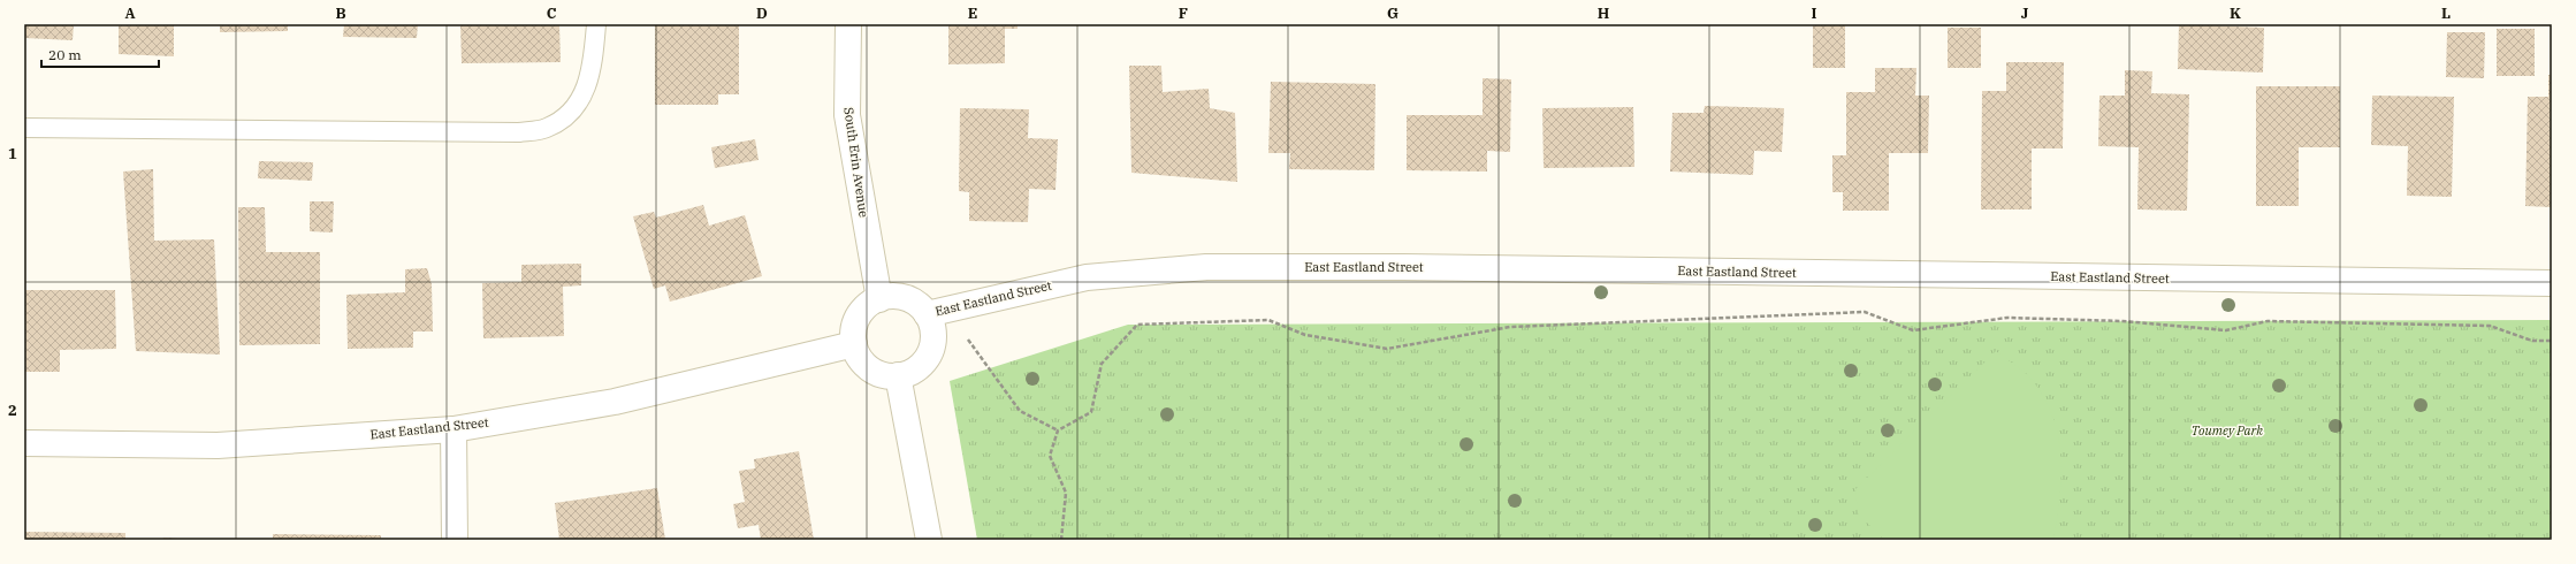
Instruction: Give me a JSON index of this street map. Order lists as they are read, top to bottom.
{
  "streets": {
    "street": ["South Erin Avenue", "East Eastland Street"]
  },
  "crossings": [
    ["South Erin Avenue", "East Eastland Street"]
  ],
  "parks": ["Toumey Park"],
  "scale_bar": "20 m",
  "grid": {
    "columns": [
      "A",
      "B",
      "C",
      "D",
      "E",
      "F",
      "G",
      "H",
      "I",
      "J",
      "K",
      "L"
    ],
    "rows": ["1", "2"]
  }
}
